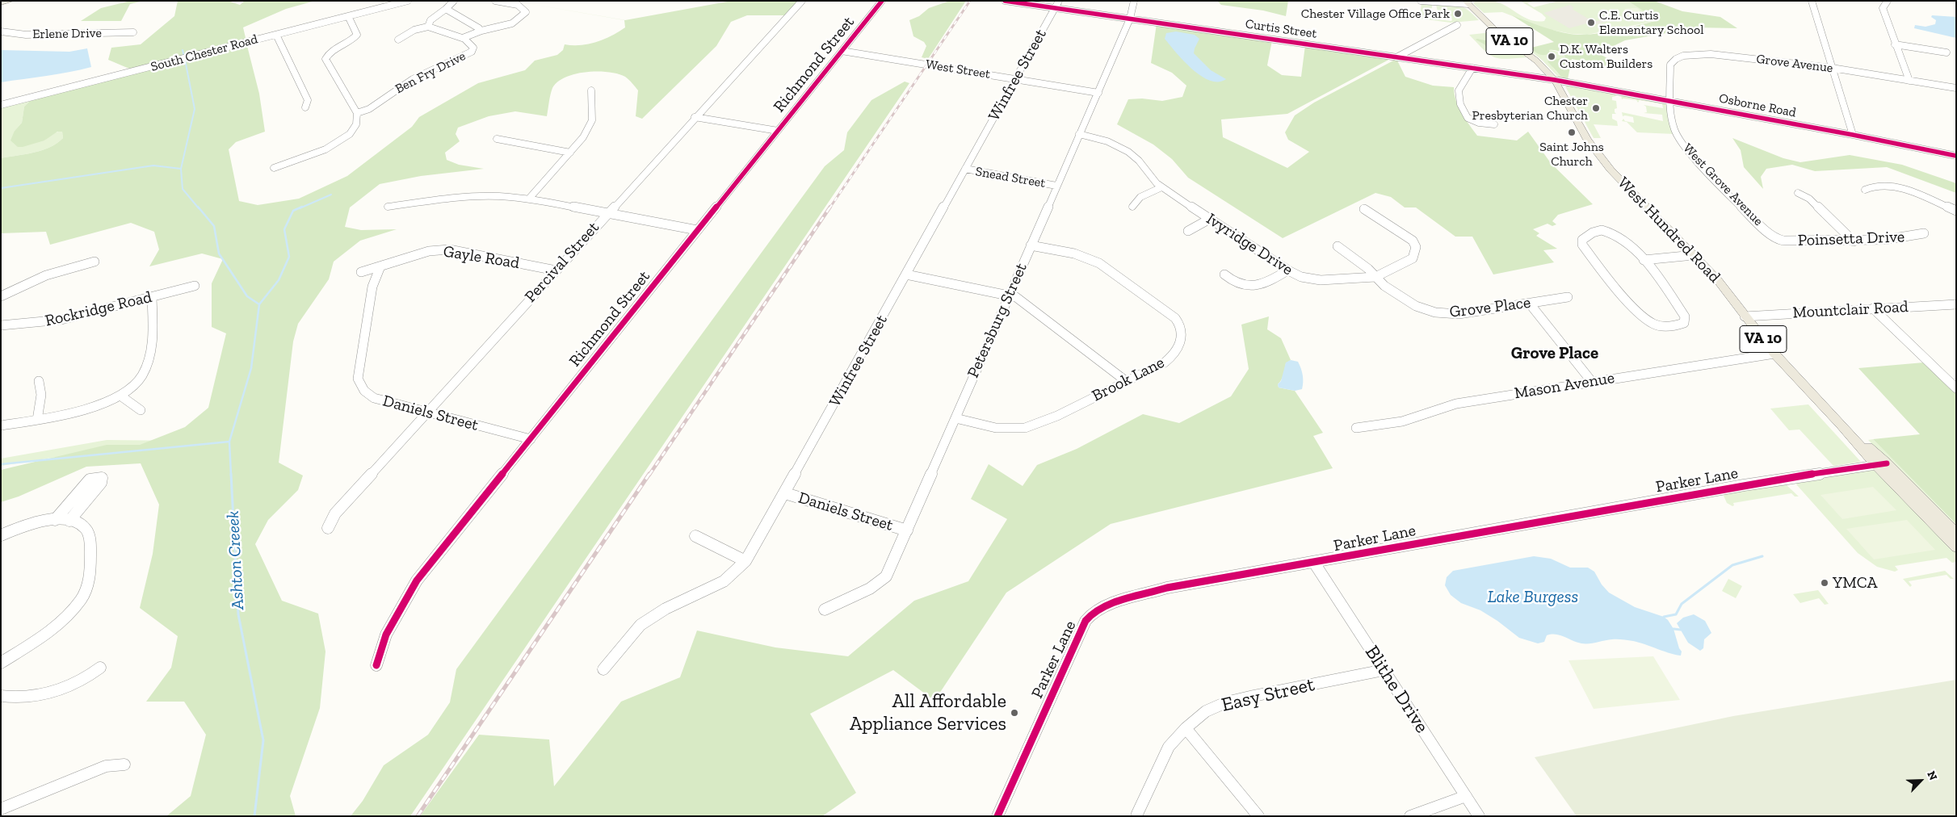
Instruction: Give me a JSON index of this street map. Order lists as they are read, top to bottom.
{
  "streets": {
    "main road": ["VA 10", "West Hundred Road"],
    "street": [
      "Curtis Street",
      "Erlene Drive",
      "South Chester Road",
      "Grove Avenue",
      "Richmond Street",
      "West Street",
      "Ben Fry Drive",
      "Winfree Street",
      "Osborne Road",
      "Snead Street",
      "West Grove Avenue",
      "Poinsetta Drive",
      "Ivyridge Drive",
      "Gayle Road",
      "Percival Street",
      "Grove Place",
      "Rockridge Road",
      "Mountclair Road",
      "Petersburg Street",
      "Brook Lane",
      "Mason Avenue",
      "Daniels Street",
      "Parker Lane",
      "Blithe Drive",
      "Easy Street"
    ]
  },
  "crossings": [
    ["Curtis Street", "Winfree Street"],
    ["Curtis Street", "Osborne Road"],
    ["Curtis Street", "West Hundred Road"],
    ["Curtis Street", "Petersburg Street"],
    ["Grove Avenue", "Osborne Road"],
    ["Grove Avenue", "West Grove Avenue"],
    ["Richmond Street", "West Street"],
    ["Richmond Street", "Daniels Street"],
    ["West Street", "Winfree Street"],
    ["West Street", "Petersburg Street"],
    ["Winfree Street", "Snead Street"],
    ["Winfree Street", "Daniels Street"],
    ["Osborne Road", "West Grove Avenue"],
    ["Osborne Road", "West Hundred Road"],
    ["Snead Street", "Petersburg Street"],
    ["West Grove Avenue", "Poinsetta Drive"],
    ["West Hundred Road", "Mountclair Road"],
    ["West Hundred Road", "Mason Avenue"],
    ["West Hundred Road", "Parker Lane"],
    ["Ivyridge Drive", "Grove Place"],
    ["Ivyridge Drive", "Petersburg Street"],
    ["Gayle Road", "Percival Street"],
    ["Gayle Road", "Daniels Street"],
    ["Percival Street", "Daniels Street"],
    ["Petersburg Street", "Brook Lane"],
    ["Petersburg Street", "Daniels Street"],
    ["Parker Lane", "Blithe Drive"],
    ["Blithe Drive", "Easy Street"]
  ],
  "districts": ["Grove Place"],
  "water": ["Ashton Creeek", "Lake Burgess"],
  "places": [
    "Chester Village Office Park",
    "C.E. Curtis Elementary School",
    "D.K. Walters Custom Builders",
    "Chester Presbyterian Church",
    "Saint Johns Church",
    "YMCA",
    "All Affordable Appliance Services"
  ],
  "north": "top right"
}
